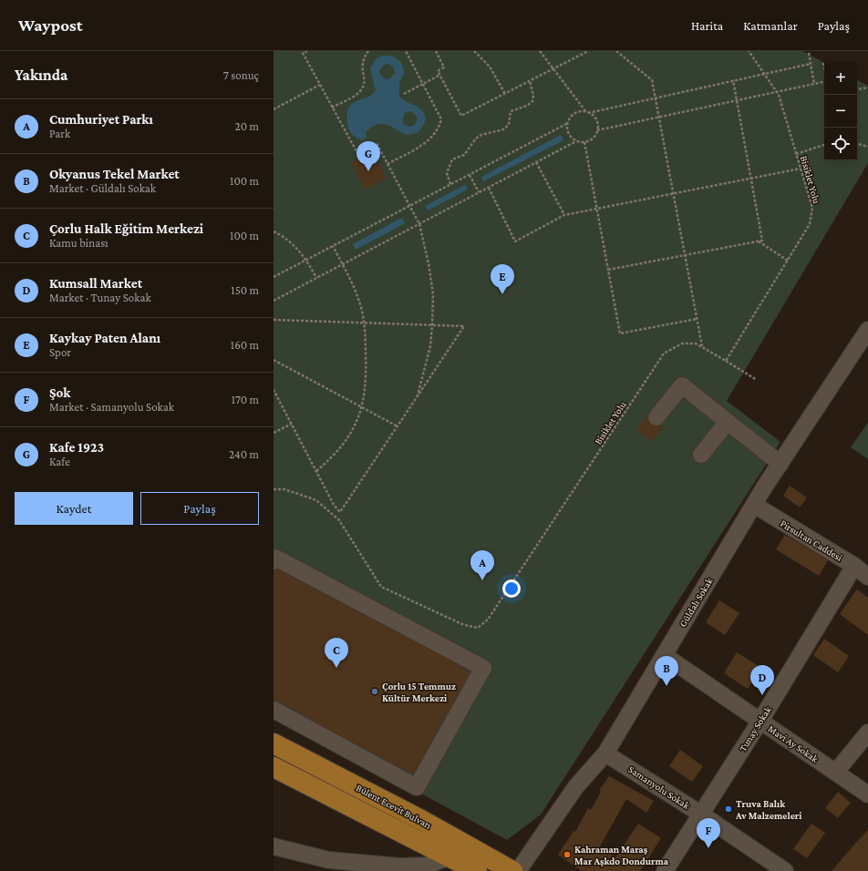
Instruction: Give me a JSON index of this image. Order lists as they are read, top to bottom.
{
  "streets": {
    "main road": ["Bülent Ecevit Bulvarı"],
    "street": [
      "Pirsultan Caddesi",
      "Güldalı Sokak",
      "Tunay Sokak",
      "Mavi Ay Sokak",
      "Samanyolu Sokak"
    ],
    "path": ["Bisiklet Yolu"]
  },
  "crossings": [
    ["Pirsultan Caddesi", "Güldalı Sokak"],
    ["Pirsultan Caddesi", "Tunay Sokak"],
    ["Güldalı Sokak", "Mavi Ay Sokak"],
    ["Güldalı Sokak", "Samanyolu Sokak"],
    ["Tunay Sokak", "Mavi Ay Sokak"],
    ["Tunay Sokak", "Samanyolu Sokak"]
  ],
  "places": ["Çorlu 15 Temmuz Kültür Merkezi", "Truva Balık Av Malzemeleri", "Kahraman Maraş Mar Aşkdo Dondurma"],
  "page": {
    "header": "Waypost",
    "nav": ["Harita", "Katmanlar", "Paylaş"],
    "heading": ["Yakında", "7 sonuç"],
    "map_buttons": ["+", "−"],
    "list": [
      {
        "mark": "A",
        "name": "Cumhuriyet Parkı",
        "note": "Park",
        "value": "20 m"
      },
      {
        "mark": "B",
        "name": "Okyanus Tekel Market",
        "note": "Market · Güldalı Sokak",
        "value": "100 m"
      },
      {
        "mark": "C",
        "name": "Çorlu Halk Eğitim Merkezi",
        "note": "Kamu binası",
        "value": "100 m"
      },
      {
        "mark": "D",
        "name": "Kumsall Market",
        "note": "Market · Tunay Sokak",
        "value": "150 m"
      },
      {
        "mark": "E",
        "name": "Kaykay Paten Alanı",
        "note": "Spor",
        "value": "160 m"
      },
      {
        "mark": "F",
        "name": "Şok",
        "note": "Market · Samanyolu Sokak",
        "value": "170 m"
      },
      {
        "mark": "G",
        "name": "Kafe 1923",
        "note": "Kafe",
        "value": "240 m"
      }
    ],
    "pins": [
      "G",
      "E",
      "A",
      "C",
      "B",
      "D",
      "F"
    ],
    "buttons": ["Kaydet", "Paylaş"]
  }
}
